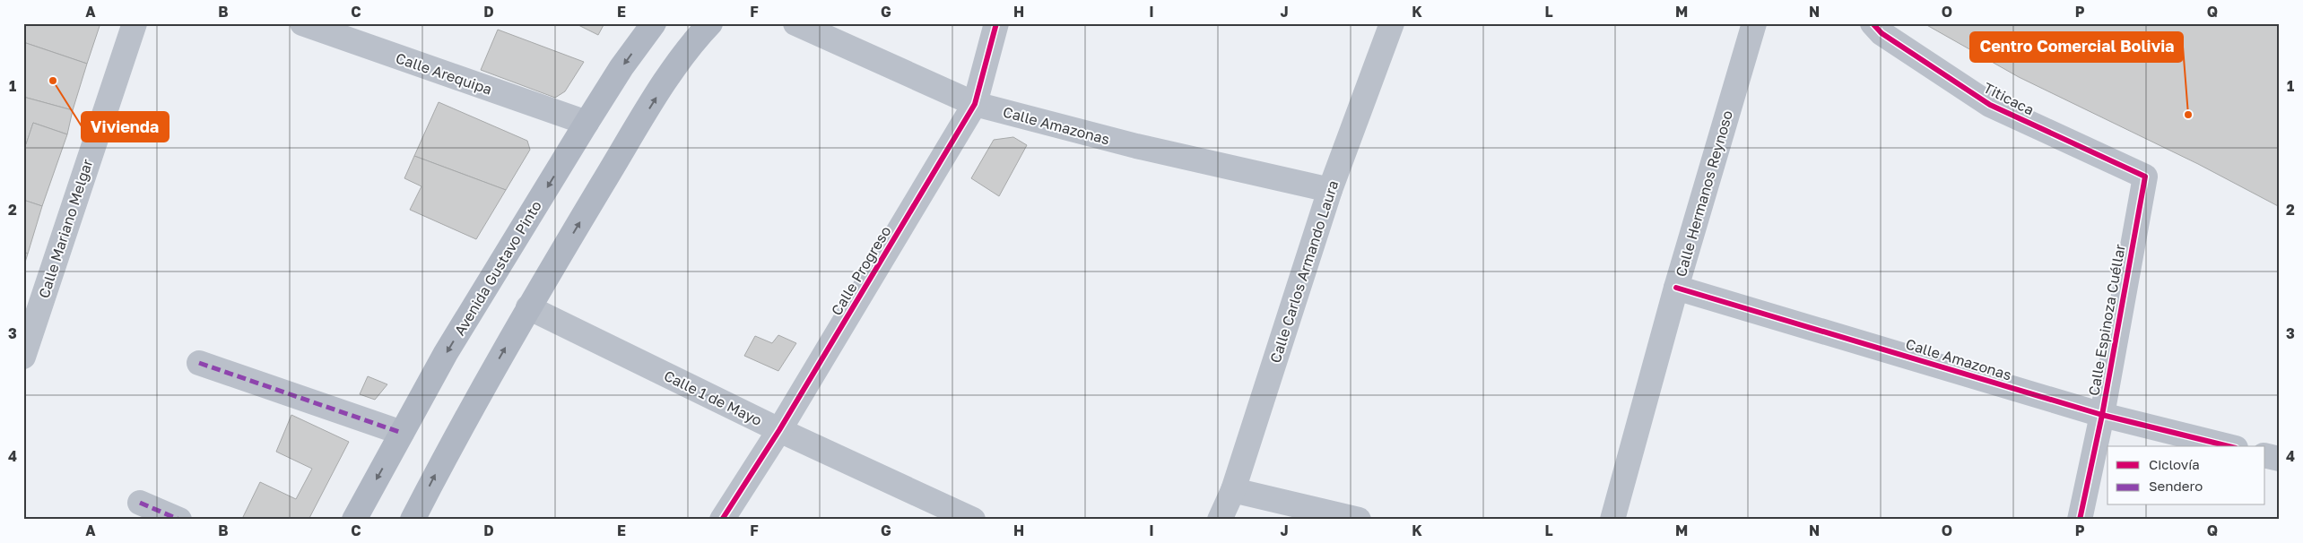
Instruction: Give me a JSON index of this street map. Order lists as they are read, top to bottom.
{
  "streets": {
    "main road": ["Avenida Gustavo Pinto"],
    "street": [
      "Calle Arequipa",
      "Titicaca",
      "Calle Amazonas",
      "Calle Hermanos Reynoso",
      "Calle Mariano Melgar",
      "Calle Progreso",
      "Calle Carlos Armando Laura",
      "Calle Espinoza Cuéllar",
      "Calle 1 de Mayo"
    ]
  },
  "crossings": [
    ["Calle Arequipa", "Avenida Gustavo Pinto"],
    ["Titicaca", "Calle Espinoza Cuéllar"],
    ["Calle Amazonas", "Calle Hermanos Reynoso"],
    ["Calle Amazonas", "Calle Progreso"],
    ["Calle Amazonas", "Calle Carlos Armando Laura"],
    ["Calle Amazonas", "Calle Espinoza Cuéllar"],
    ["Calle Progreso", "Calle 1 de Mayo"]
  ],
  "places": ["Vivienda", "Centro Comercial Bolivia"],
  "legend": ["Ciclovía", "Sendero"],
  "grid": {
    "columns": [
      "A",
      "B",
      "C",
      "D",
      "E",
      "F",
      "G",
      "H",
      "I",
      "J",
      "K",
      "L",
      "M",
      "N",
      "O",
      "P",
      "Q"
    ],
    "rows": [
      "1",
      "2",
      "3",
      "4"
    ]
  }
}
